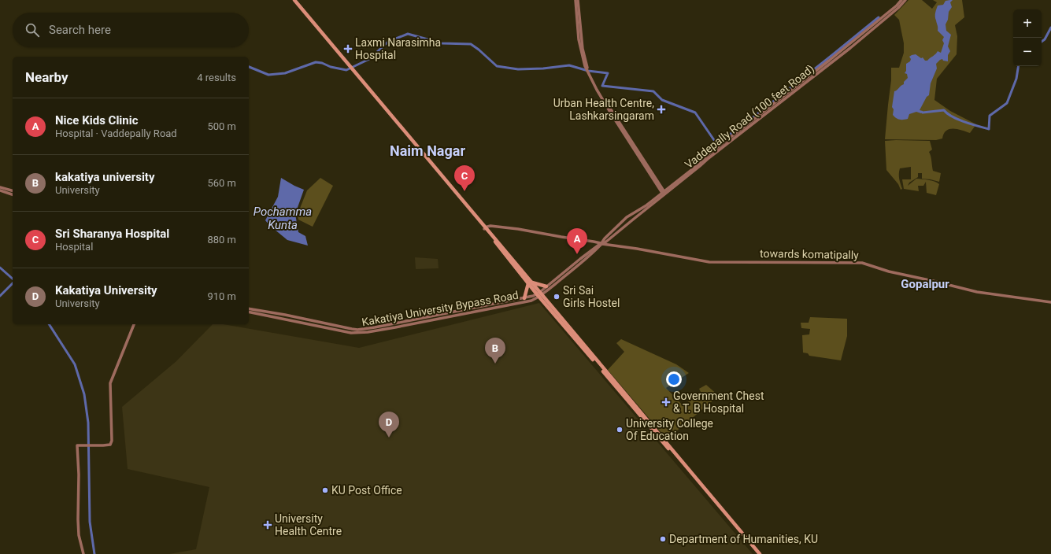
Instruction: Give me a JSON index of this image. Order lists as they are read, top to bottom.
{
  "streets": {
    "main road": ["Vaddepally Road (100 feet Road)", "towards komatipally", "Kakatiya University Bypass Road"]
  },
  "districts": ["Naim Nagar", "Gopalpur"],
  "water": ["Pochamma Kunta"],
  "places": {
    "health": [
      "Laxmi Narasimha Hospital",
      "Urban Health Centre, Lashkarsingaram",
      "Government Chest & T. B Hospital",
      "University Health Centre"
    ],
    "other": [
      "Sri Sai Girls Hostel",
      "University College Of Education",
      "KU Post Office",
      "Department of Humanities, KU"
    ]
  },
  "page": {
    "map_buttons": ["+", "−"],
    "search": "Search here",
    "heading": ["Nearby", "4 results"],
    "list": [
      {
        "mark": "A",
        "name": "Nice Kids Clinic",
        "note": "Hospital · Vaddepally Road",
        "value": "500 m"
      },
      {
        "mark": "B",
        "name": "kakatiya university",
        "note": "University",
        "value": "560 m"
      },
      {
        "mark": "C",
        "name": "Sri Sharanya Hospital",
        "note": "Hospital",
        "value": "880 m"
      },
      {
        "mark": "D",
        "name": "Kakatiya University",
        "note": "University",
        "value": "910 m"
      }
    ],
    "pins": [
      "C",
      "A",
      "B",
      "D"
    ]
  }
}
